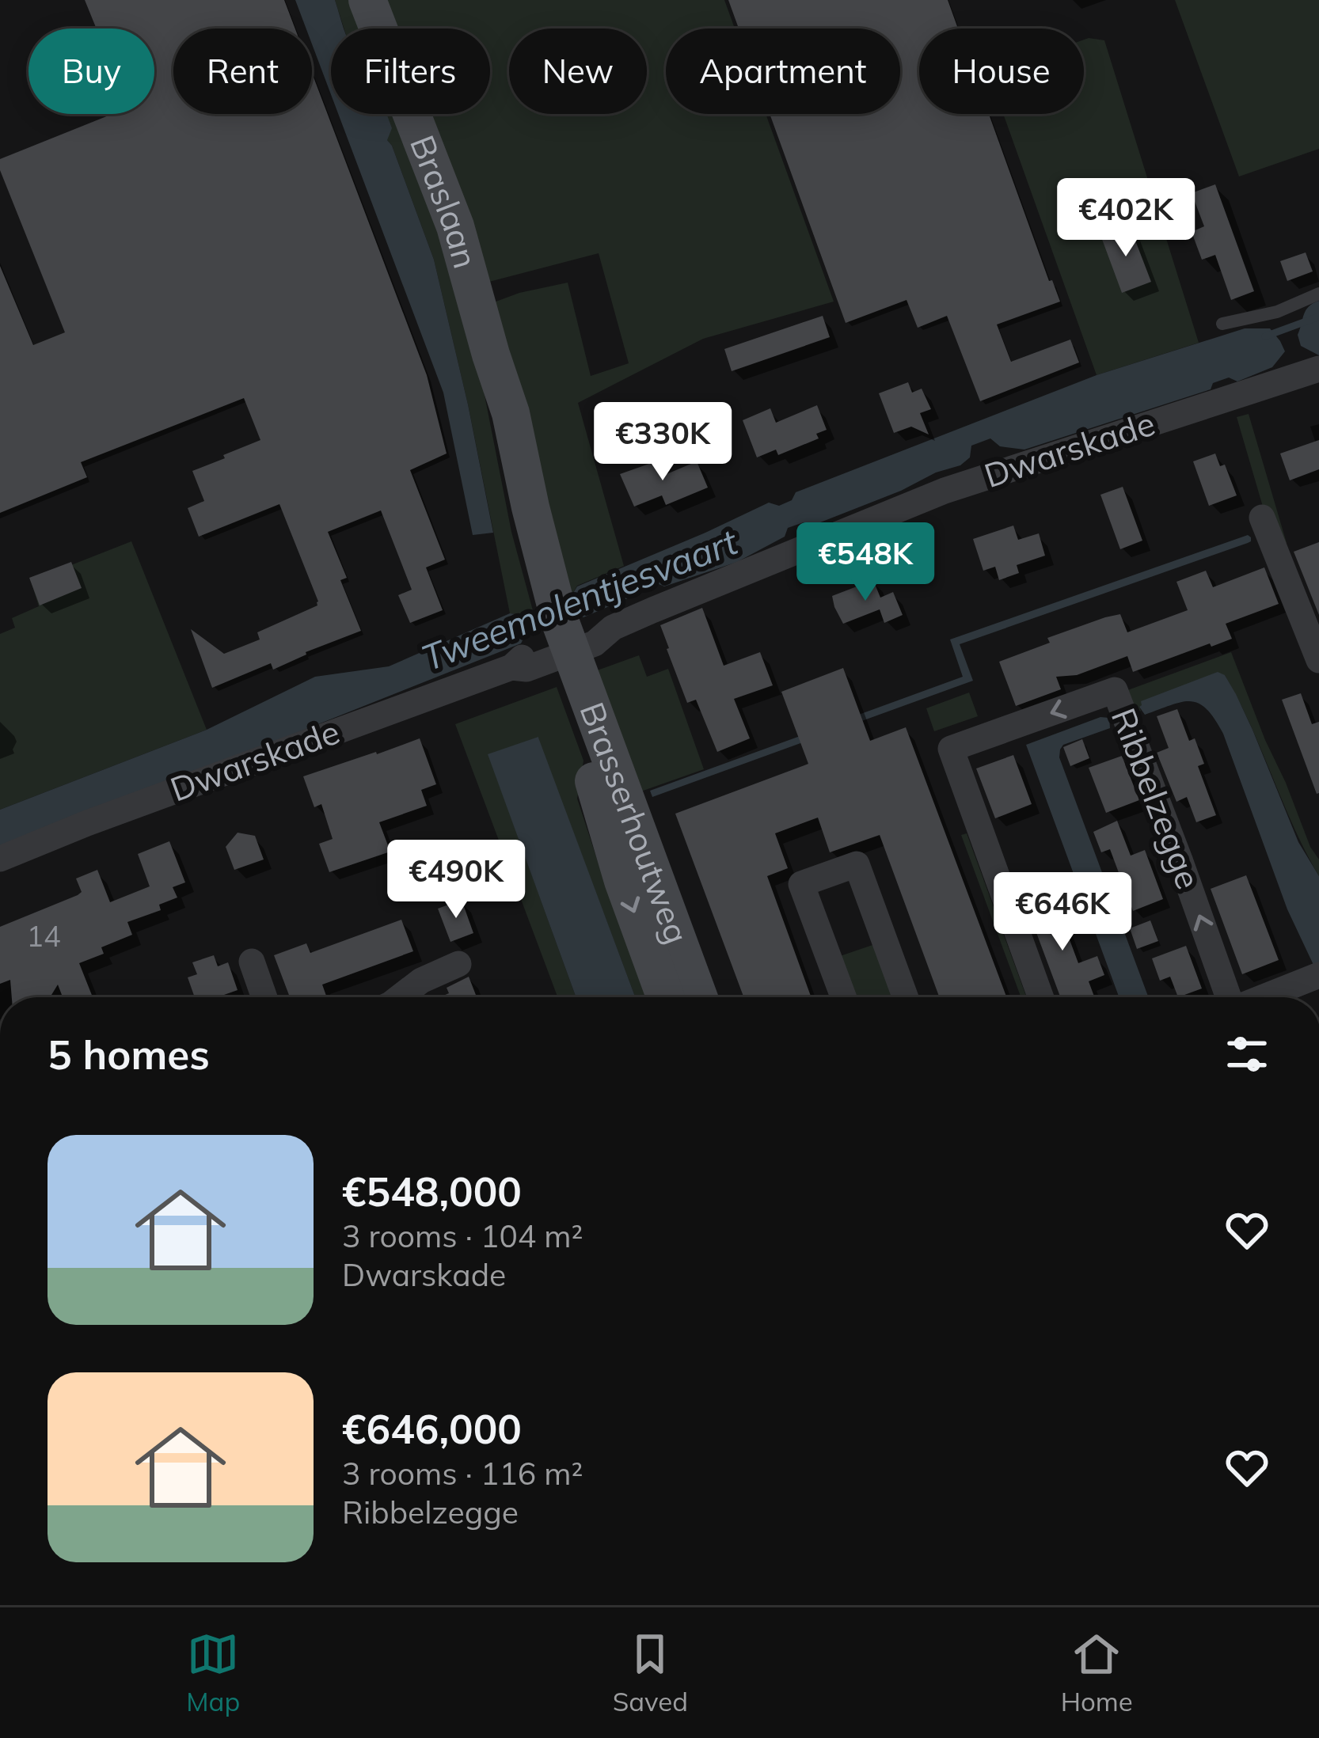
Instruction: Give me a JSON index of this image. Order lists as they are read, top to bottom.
{
  "streets": {
    "main road": ["Braslaan", "Brasserhoutweg"],
    "street": ["Dwarskade", "Ribbelzegge"]
  },
  "crossings": [
    ["Braslaan", "Dwarskade"],
    ["Braslaan", "Brasserhoutweg"],
    ["Dwarskade", "Brasserhoutweg"]
  ],
  "water": ["Tweemolentjesvaart"],
  "house_numbers": ["14"],
  "page": {
    "chip": [
      "Buy",
      "Rent",
      "Filters",
      "New",
      "Apartment",
      "House"
    ],
    "price": [
      "€402K",
      "€330K",
      "€548K",
      "€490K",
      "€646K"
    ],
    "heading": "5 homes",
    "list": [
      {
        "name": "€548,000",
        "note": "3 rooms · 104 m² · Dwarskade"
      },
      {
        "name": "€646,000",
        "note": "3 rooms · 116 m² · Ribbelzegge"
      }
    ],
    "tabs": ["Map", "Saved", "Home"]
  }
}
